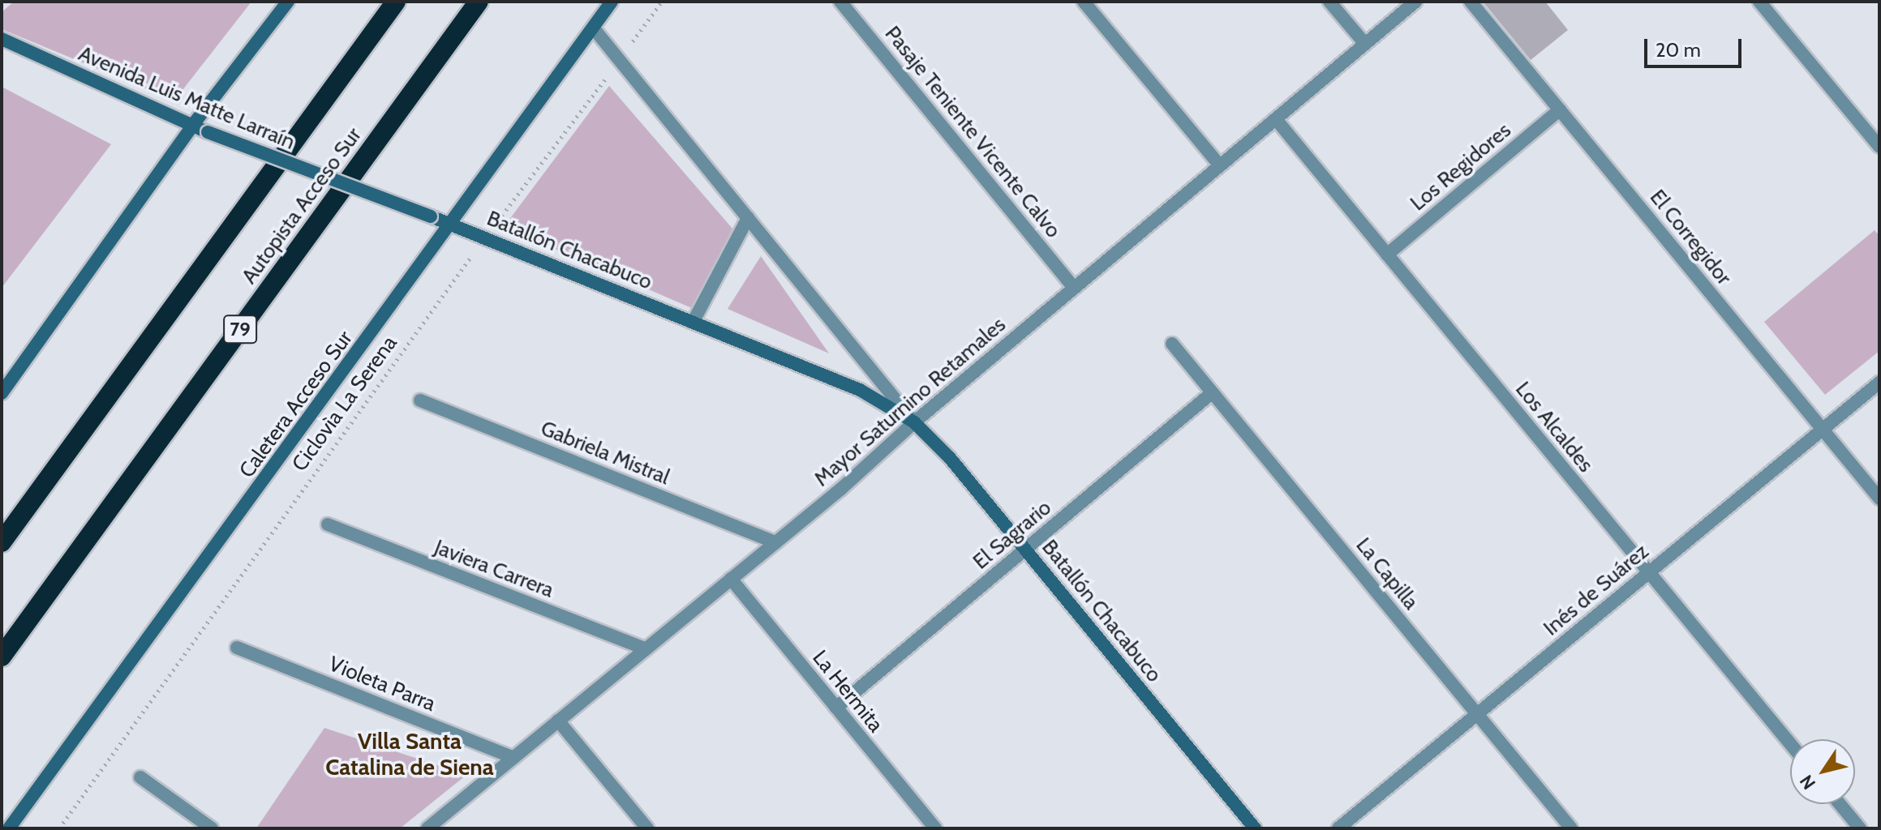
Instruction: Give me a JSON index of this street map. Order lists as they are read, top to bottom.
{
  "streets": {
    "highway": ["Autopista Acceso Sur", "79"],
    "street": [
      "Avenida Luis Matte Larraín",
      "Pasaje Teniente Vicente Calvo",
      "Los Regidores",
      "El Corregidor",
      "Batallón Chacabuco",
      "Mayor Saturnino Retamales",
      "Caletera Acceso Sur",
      "Los Alcaldes",
      "Gabriela Mistral",
      "El Sagrario",
      "Javiera Carrera",
      "La Capilla",
      "Inés de Suárez",
      "Violeta Parra",
      "La Hermita"
    ],
    "path": ["Ciclovìa La Serena"]
  },
  "crossings": [
    ["Avenida Luis Matte Larraín", "Batallón Chacabuco"],
    ["Pasaje Teniente Vicente Calvo", "Mayor Saturnino Retamales"],
    ["Los Regidores", "El Corregidor"],
    ["Los Regidores", "Los Alcaldes"],
    ["El Corregidor", "Inés de Suárez"],
    ["Batallón Chacabuco", "Mayor Saturnino Retamales"],
    ["Batallón Chacabuco", "Ciclovìa La Serena"],
    ["Batallón Chacabuco", "Caletera Acceso Sur"],
    ["Batallón Chacabuco", "El Sagrario"],
    ["Mayor Saturnino Retamales", "Los Alcaldes"],
    ["Mayor Saturnino Retamales", "Gabriela Mistral"],
    ["Mayor Saturnino Retamales", "Javiera Carrera"],
    ["Mayor Saturnino Retamales", "Violeta Parra"],
    ["Mayor Saturnino Retamales", "La Hermita"],
    ["Los Alcaldes", "Inés de Suárez"],
    ["El Sagrario", "La Capilla"],
    ["El Sagrario", "La Hermita"],
    ["La Capilla", "Inés de Suárez"]
  ],
  "districts": ["Villa Santa Catalina de Siena"],
  "scale_bar": "20 m",
  "north": "bottom left"
}
